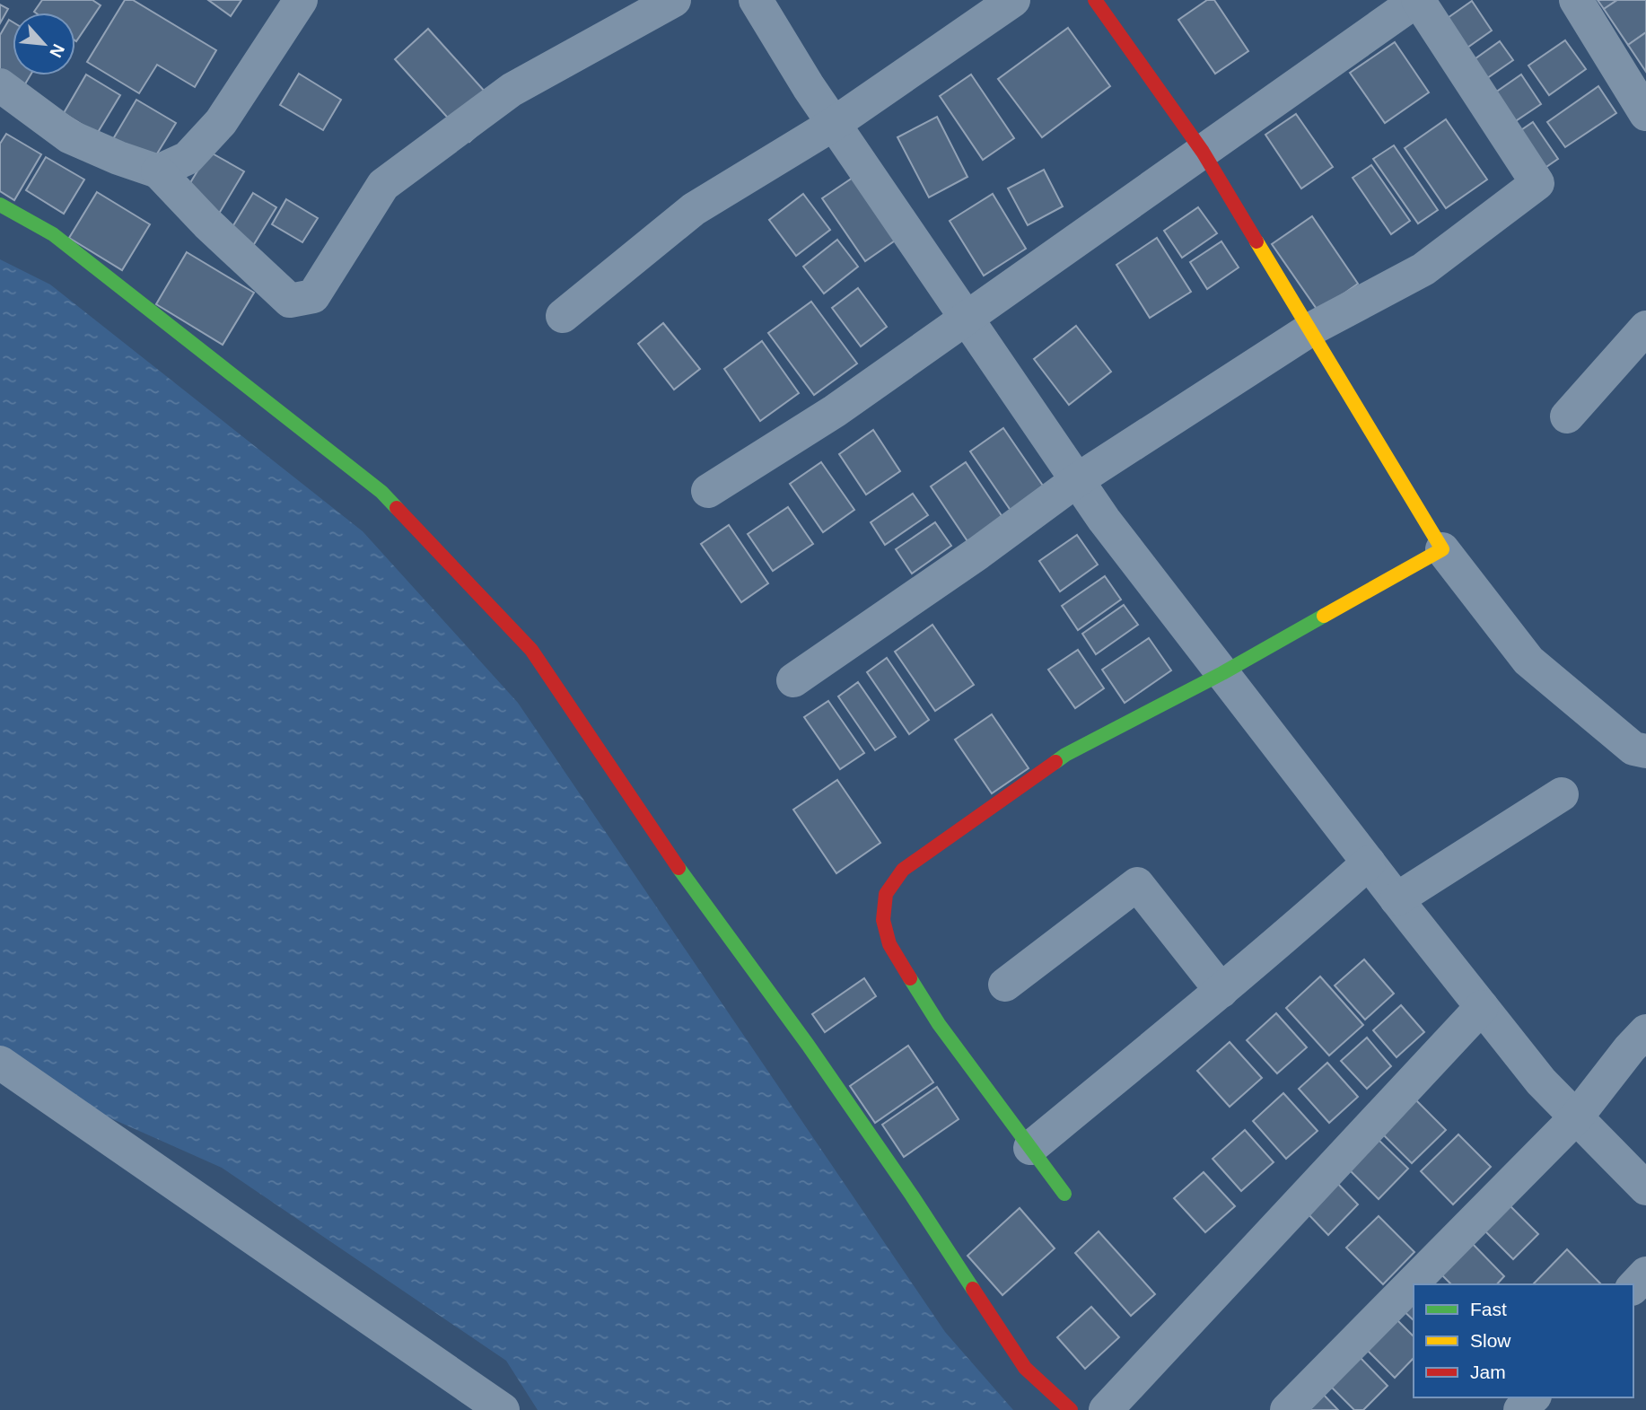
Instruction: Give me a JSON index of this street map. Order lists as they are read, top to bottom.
{
  "legend": ["Fast", "Slow", "Jam"],
  "north": "bottom right"
}
